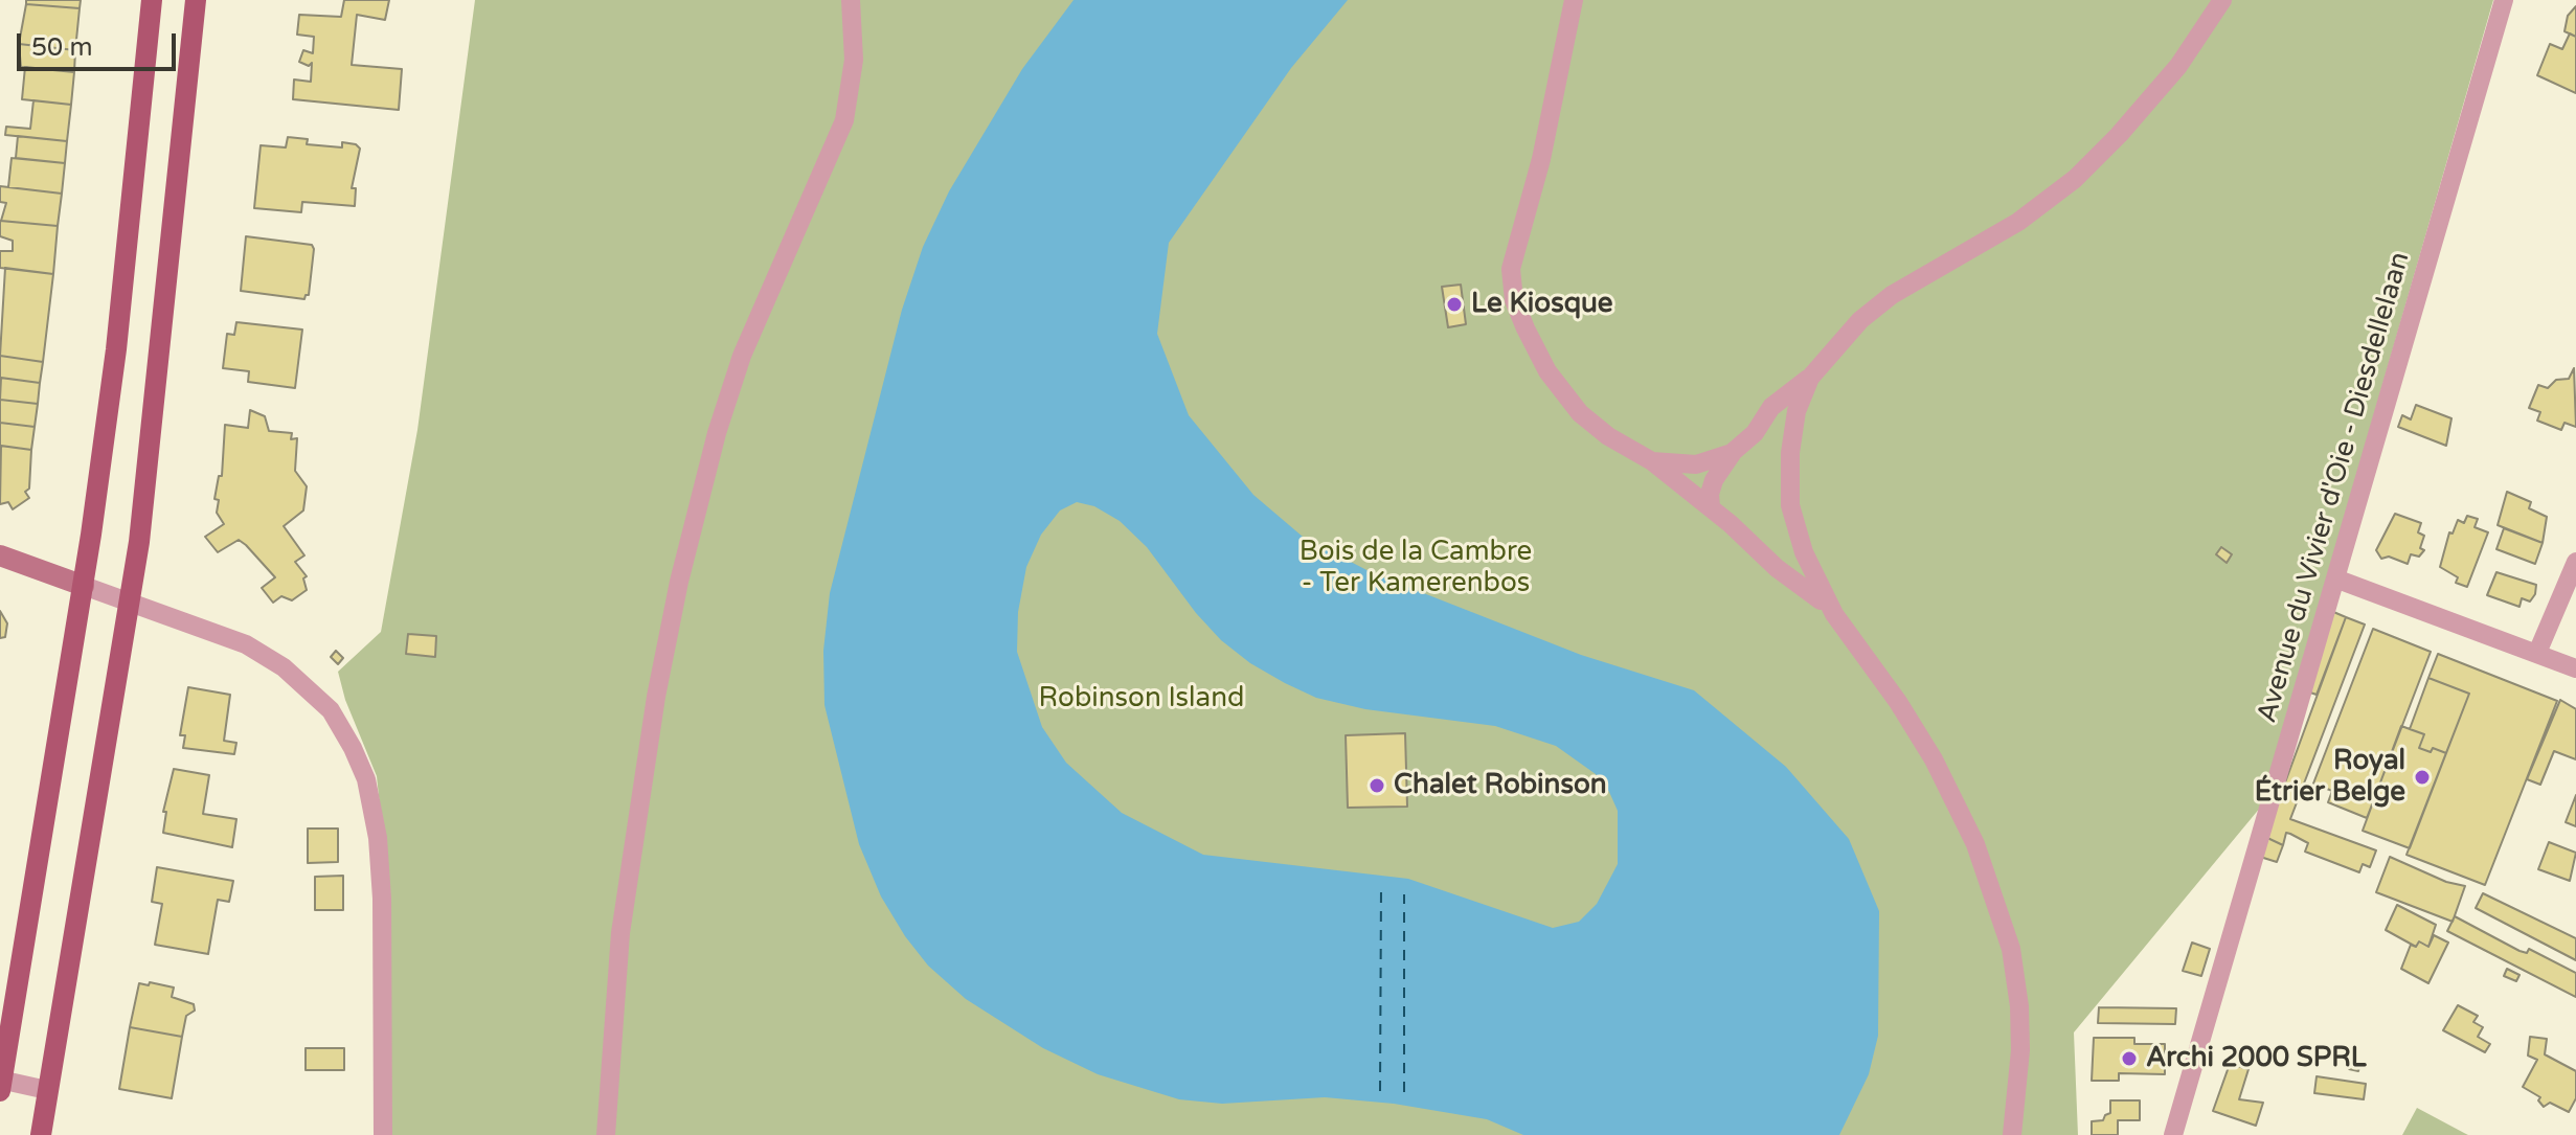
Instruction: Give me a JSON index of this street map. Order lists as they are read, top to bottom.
{
  "streets": {
    "street": ["Avenue du Vivier d'Oie - Diesdellelaan"]
  },
  "parks": ["Bois de la Cambre - Ter Kamerenbos", "Robinson Island"],
  "places": [
    "Le Kiosque",
    "Royal Étrier Belge",
    "Chalet Robinson",
    "Archi 2000 SPRL"
  ],
  "scale_bar": "50 m"
}
